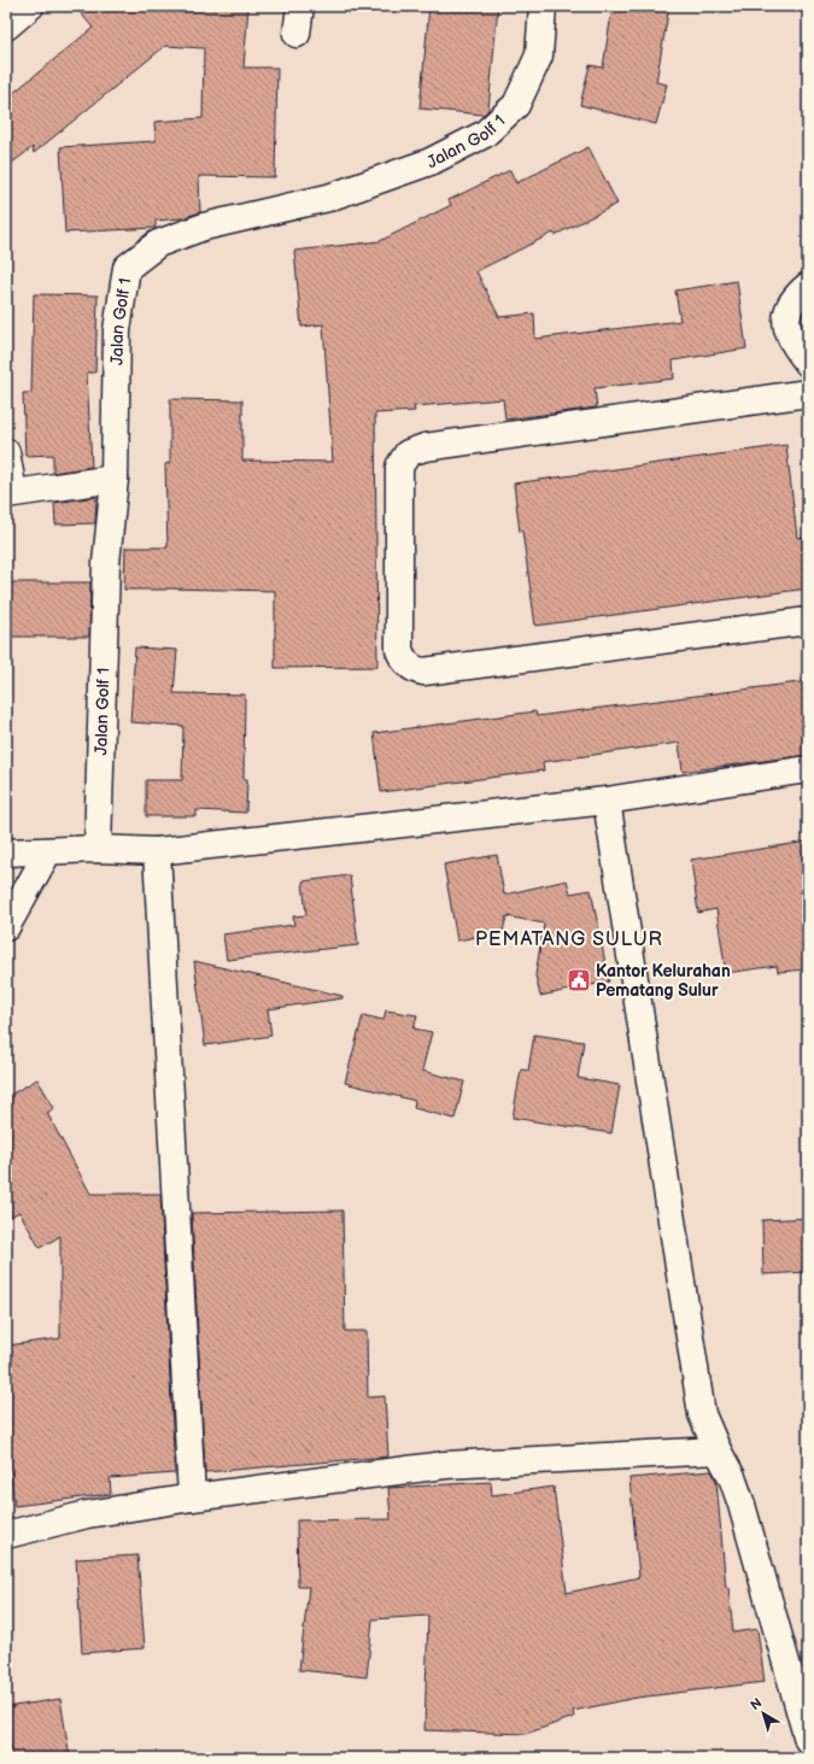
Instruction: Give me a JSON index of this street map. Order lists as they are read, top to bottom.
{
  "streets": {
    "street": ["Jalan Golf 1"]
  },
  "districts": ["PEMATANG SULUR"],
  "places": {
    "public building": ["Kantor Kelurahan Pematang Sulur"]
  },
  "north": "top left"
}
